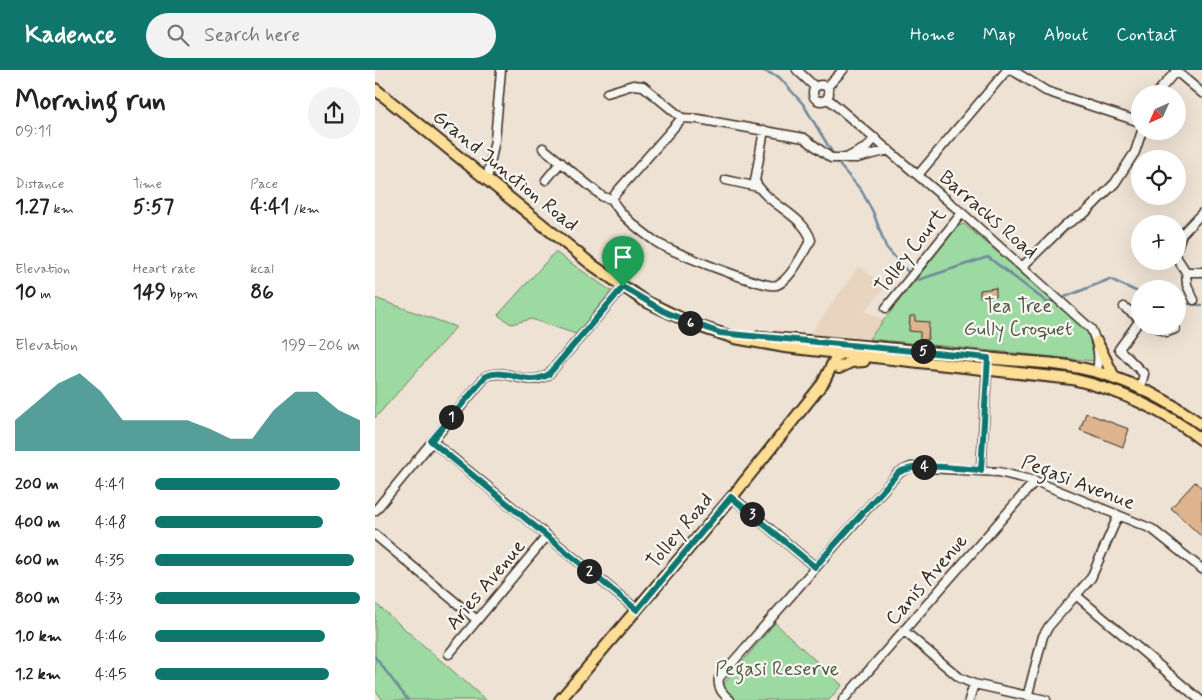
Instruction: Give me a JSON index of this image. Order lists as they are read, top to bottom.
{
  "streets": {
    "main road": ["Grand Junction Road", "Tolley Road"],
    "street": [
      "Barracks Road",
      "Tolley Court",
      "Pegasi Avenue",
      "Canis Avenue",
      "Aries Avenue"
    ]
  },
  "crossings": [
    ["Grand Junction Road", "Tolley Road"],
    ["Barracks Road", "Tolley Court"],
    ["Pegasi Avenue", "Canis Avenue"]
  ],
  "parks": ["Tea Tree Gully Croquet", "Pegasi Reserve"],
  "north": "bottom left",
  "page": {
    "header": "Kadence",
    "search": "Search here",
    "nav": [
      "Home",
      "Map",
      "About",
      "Contact"
    ],
    "heading": ["Morning run", "09:11"],
    "map_buttons": ["+", "−"],
    "stats": [
      ["Distance", "1.27 km"],
      ["Time", "5:57"],
      ["Pace", "4:41 /km"],
      ["Elevation", "10 m"],
      ["Heart rate", "149 bpm"],
      ["kcal", "86"]
    ],
    "pins": [
      "6",
      "5",
      "1",
      "4",
      "3",
      "2"
    ],
    "chart": ["Elevation", "199–206 m"],
    "list": [
      {
        "name": "200 m",
        "note": "4:41"
      },
      {
        "name": "400 m",
        "note": "4:48"
      },
      {
        "name": "600 m",
        "note": "4:35"
      },
      {
        "name": "800 m",
        "note": "4:33"
      },
      {
        "name": "1.0 km",
        "note": "4:46"
      },
      {
        "name": "1.2 km",
        "note": "4:45"
      }
    ]
  }
}
